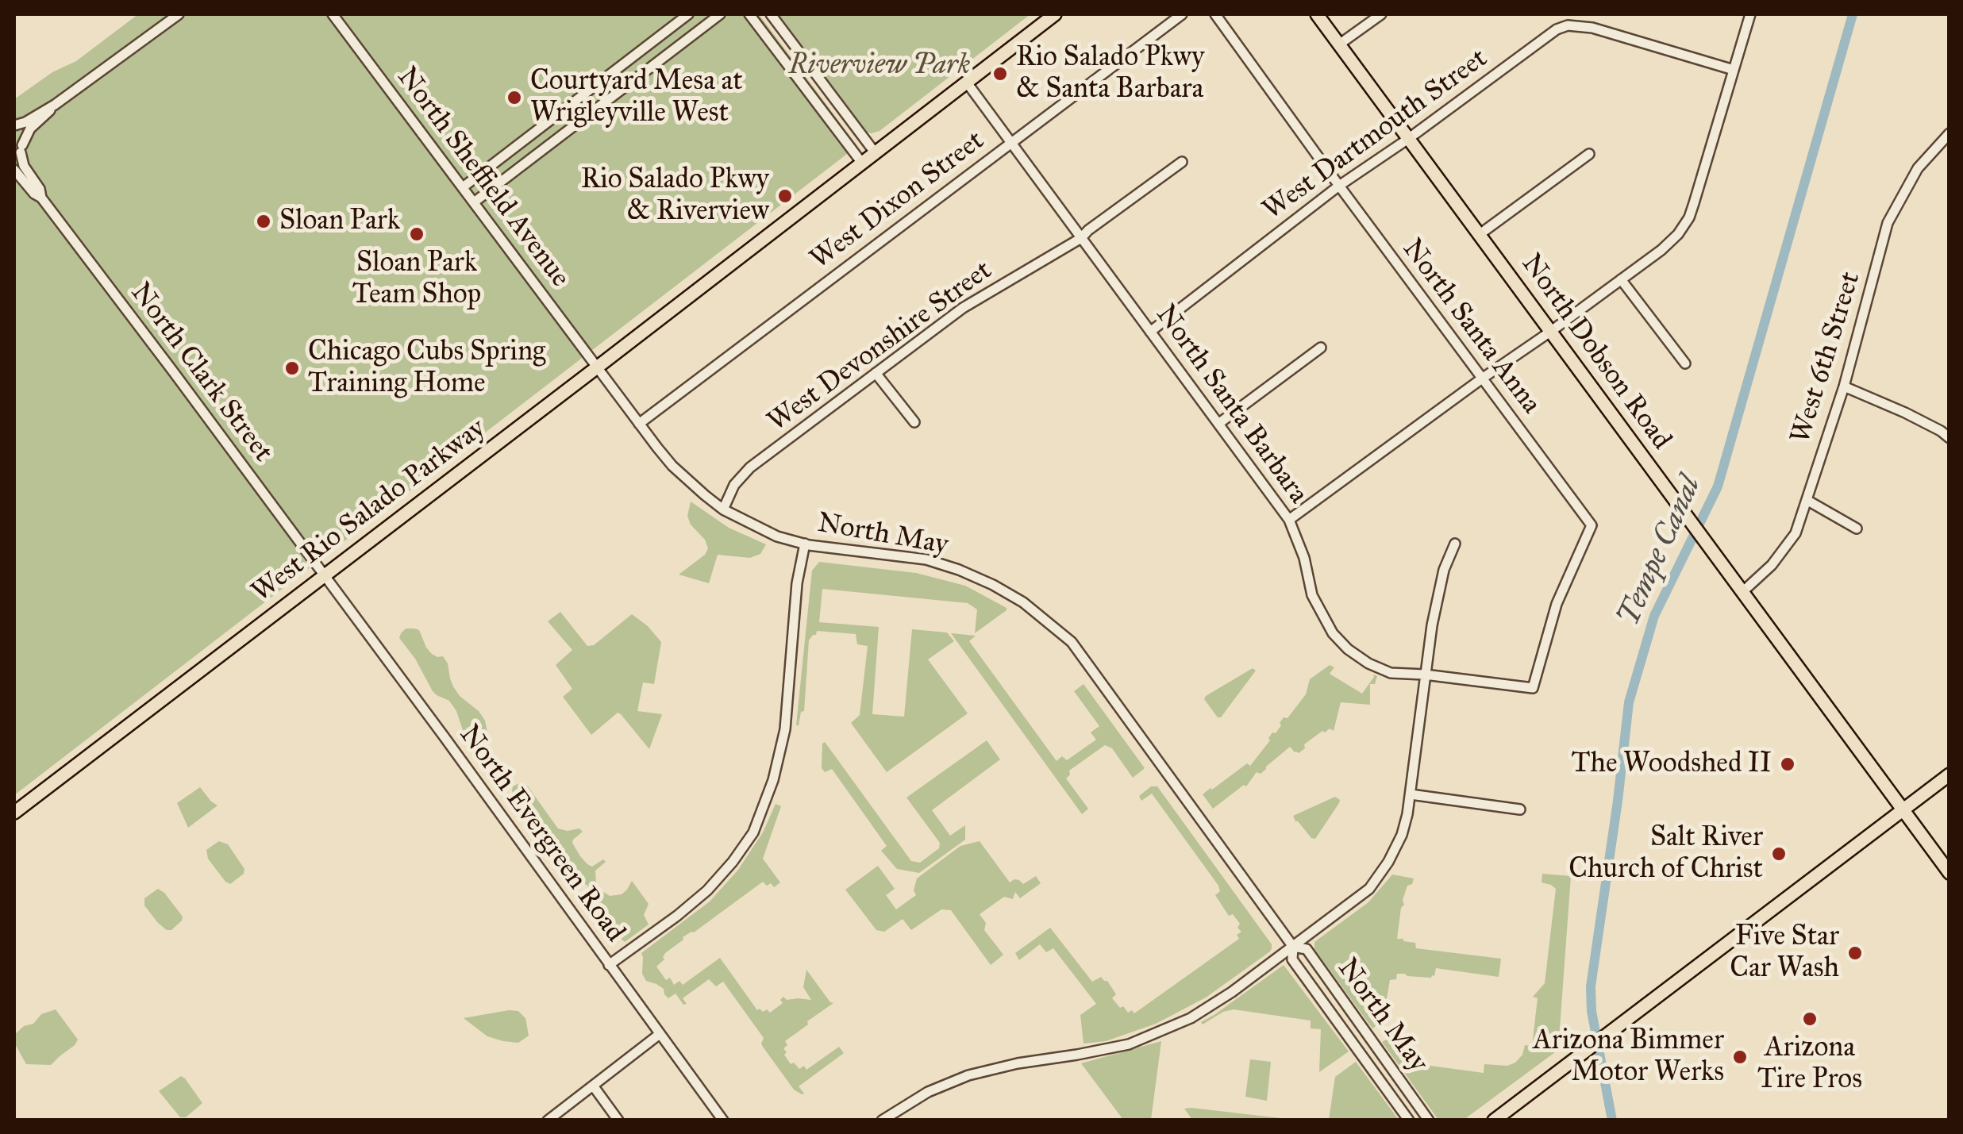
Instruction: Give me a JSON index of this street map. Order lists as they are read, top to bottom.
{
  "streets": {
    "main road": ["North Dobson Road", "West Rio Salado Parkway"],
    "street": [
      "West Dartmouth Street",
      "North Sheffield Avenue",
      "West Dixon Street",
      "North Santa Anna",
      "West Devonshire Street",
      "West 6th Street",
      "North Clark Street",
      "North Santa Barbara",
      "North May",
      "North Evergreen Road"
    ]
  },
  "crossings": [
    ["West Dartmouth Street", "North Santa Anna"],
    ["West Dartmouth Street", "North Dobson Road"],
    ["West Dartmouth Street", "North Santa Barbara"],
    ["North Sheffield Avenue", "West Rio Salado Parkway"],
    ["North Sheffield Avenue", "North May"],
    ["West Dixon Street", "North Santa Barbara"],
    ["West Dixon Street", "North May"],
    ["North Santa Anna", "North Santa Barbara"],
    ["West Devonshire Street", "North Santa Barbara"],
    ["West Devonshire Street", "North May"],
    ["North Dobson Road", "West 6th Street"],
    ["North Clark Street", "West Rio Salado Parkway"],
    ["North Clark Street", "North Evergreen Road"],
    ["North Santa Barbara", "West Rio Salado Parkway"],
    ["West Rio Salado Parkway", "North May"],
    ["West Rio Salado Parkway", "North Evergreen Road"]
  ],
  "water": ["Tempe Canal"],
  "parks": ["Riverview Park"],
  "places": [
    "Rio Salado Pkwy & Santa Barbara",
    "Courtyard Mesa at Wrigleyville West",
    "Rio Salado Pkwy & Riverview",
    "Sloan Park",
    "Sloan Park Team Shop",
    "Chicago Cubs Spring Training Home",
    "The Woodshed II",
    "Salt River Church of Christ",
    "Five Star Car Wash",
    "Arizona Tire Pros",
    "Arizona Bimmer Motor Werks"
  ]
}
